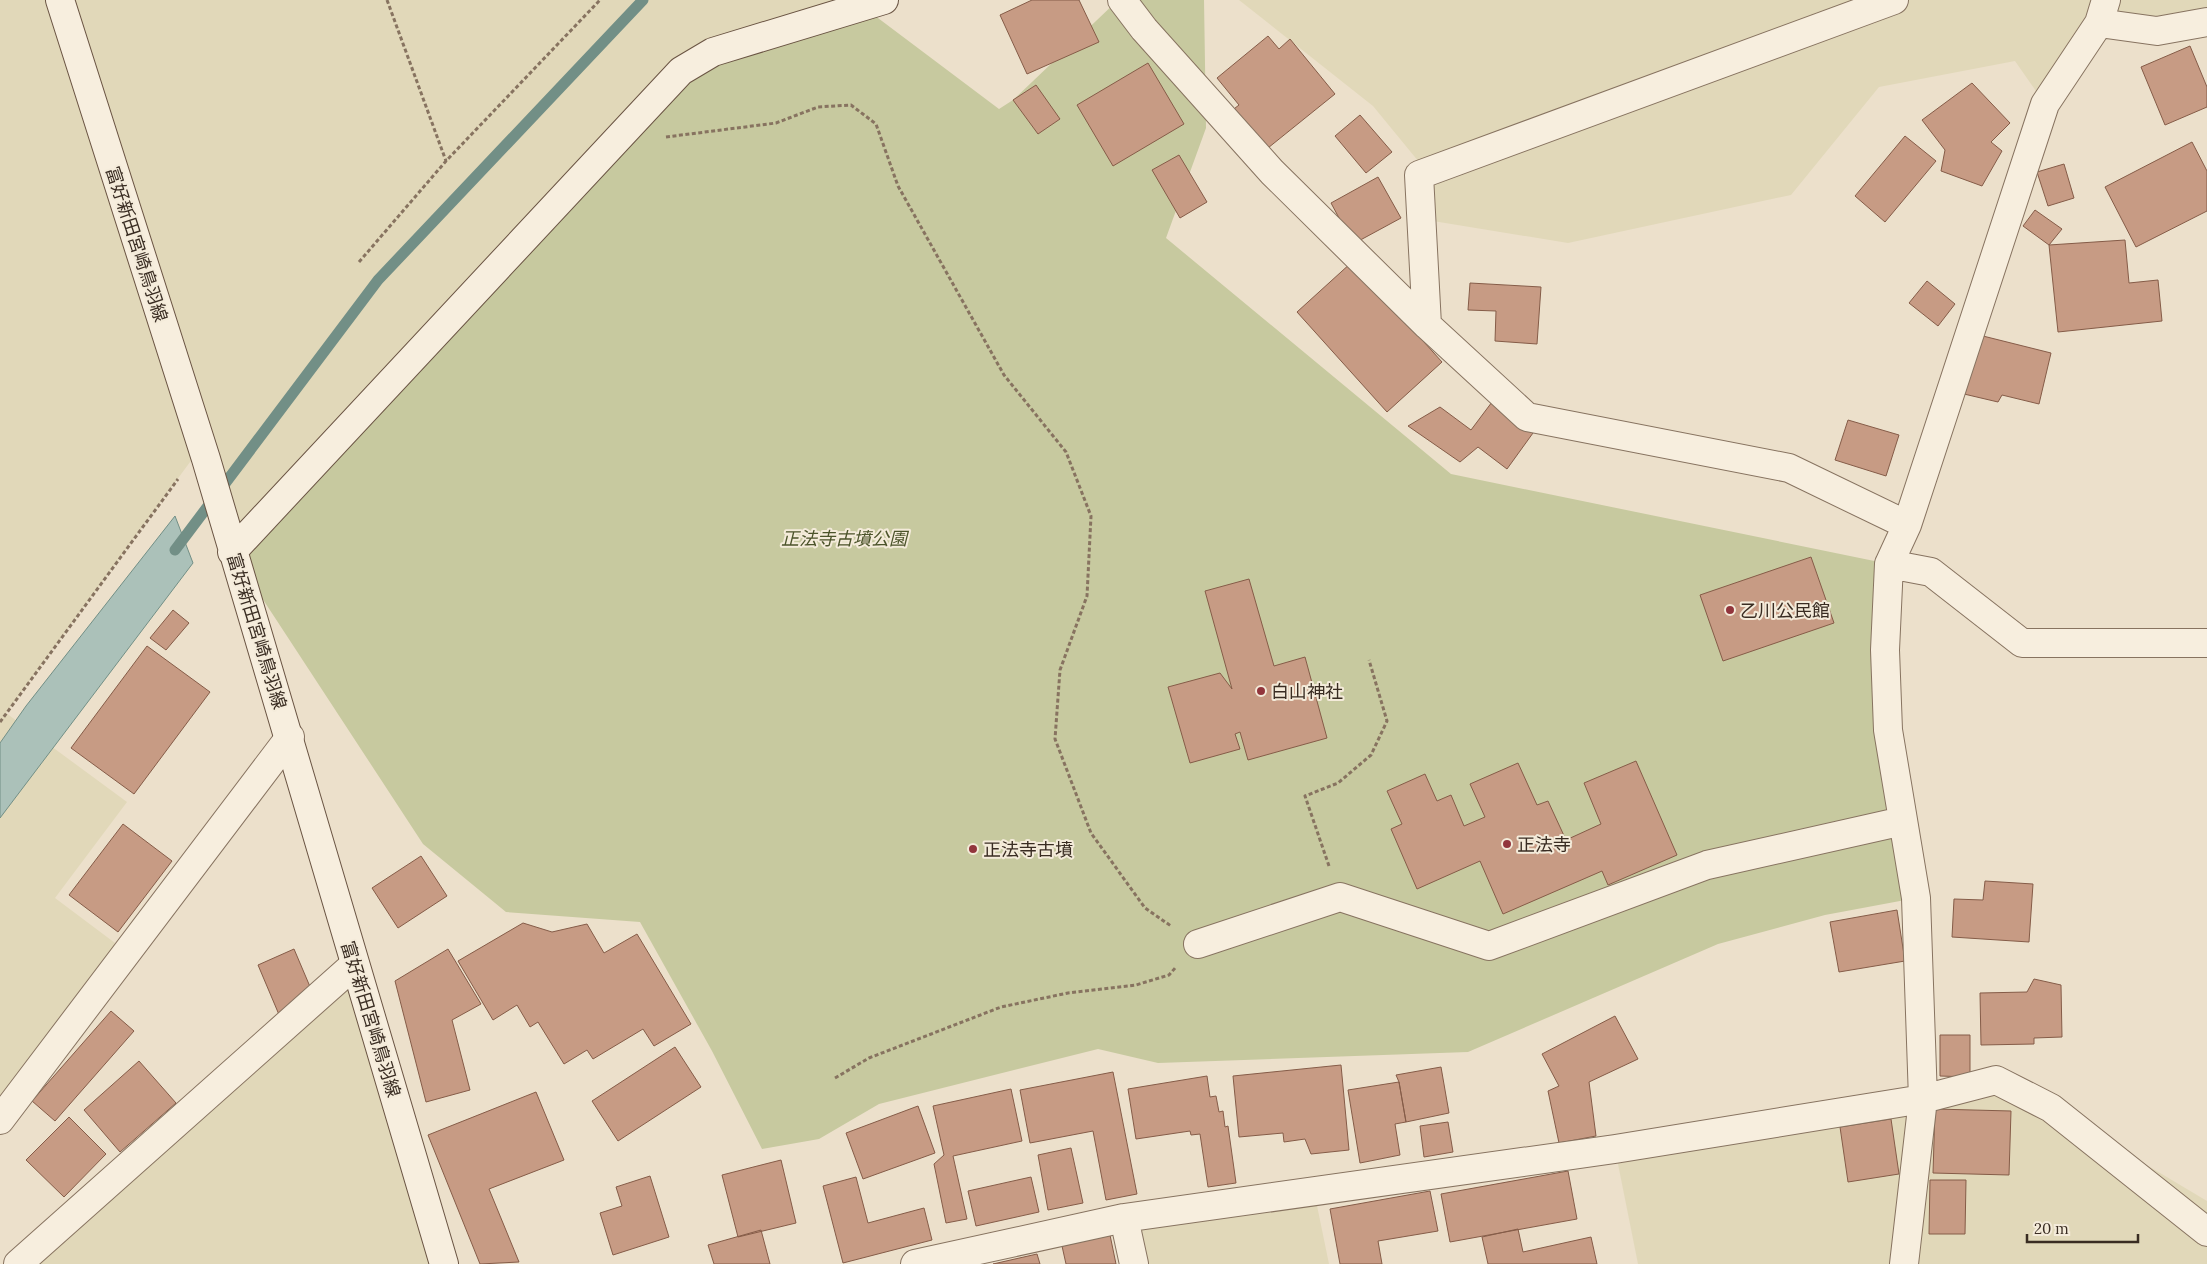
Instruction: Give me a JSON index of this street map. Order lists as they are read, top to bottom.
{
  "streets": {
    "street": ["富好新田宮崎鳥羽線"]
  },
  "parks": ["正法寺古墳公園"],
  "places": [
    "乙川公民館",
    "白山神社",
    "正法寺",
    "正法寺古墳"
  ],
  "scale_bar": "20 m"
}
